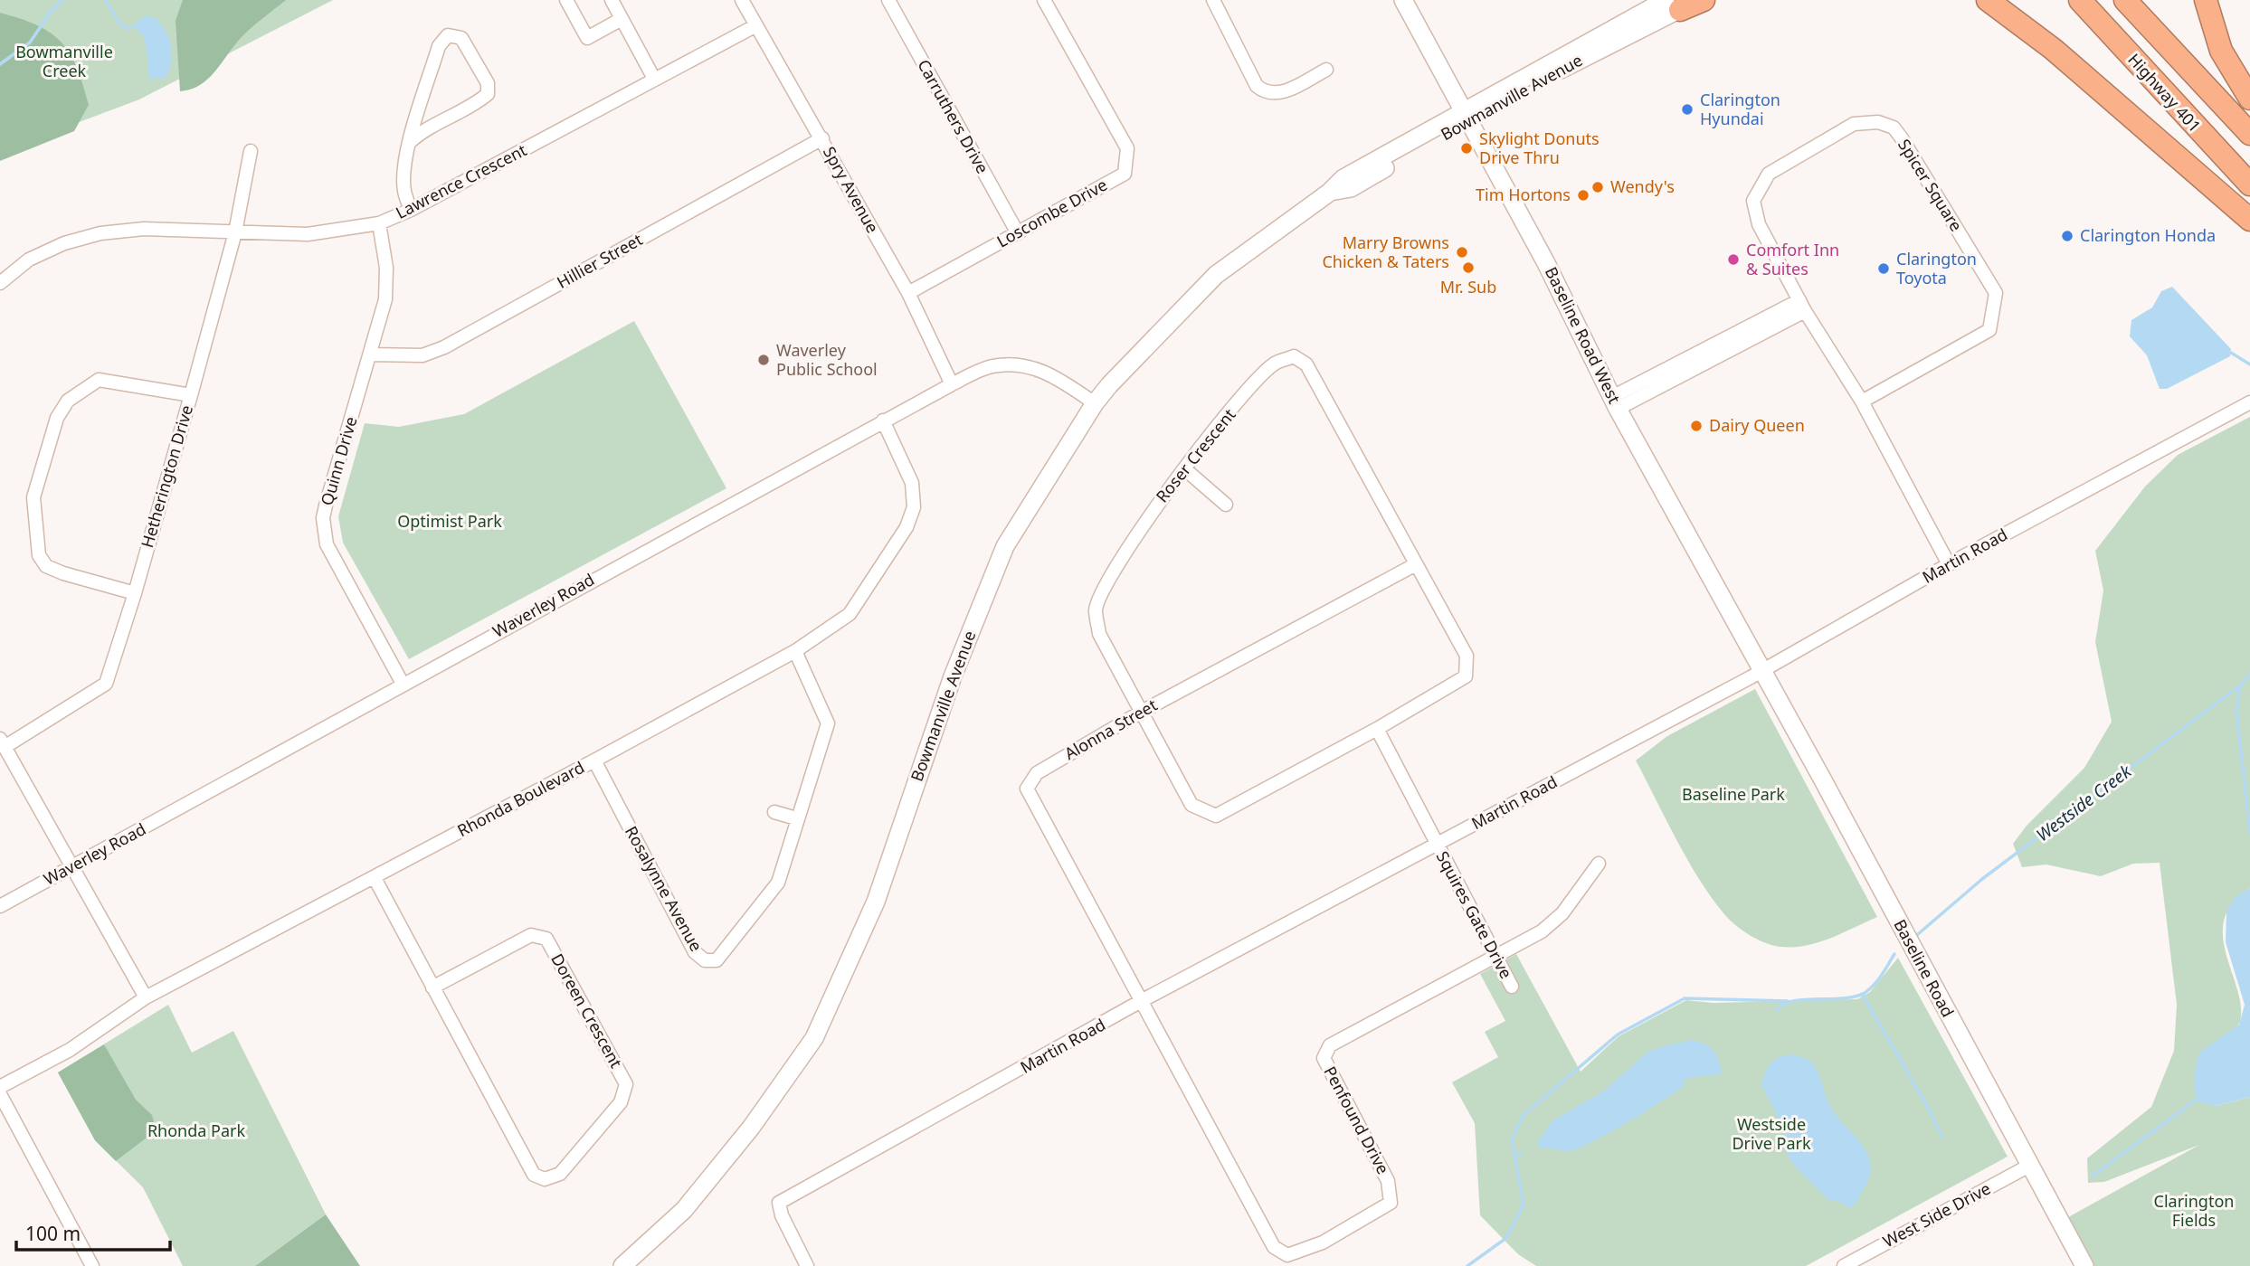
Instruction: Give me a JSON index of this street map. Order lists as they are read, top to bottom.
{
  "streets": {
    "highway": ["Highway 401"],
    "main road": ["Bowmanville Avenue", "Baseline Road West", "Baseline Road"],
    "street": [
      "Carruthers Drive",
      "Lawrence Crescent",
      "Spicer Square",
      "Spry Avenue",
      "Loscombe Drive",
      "Hillier Street",
      "Roser Crescent",
      "Quinn Drive",
      "Hetherington Drive",
      "Martin Road",
      "Waverley Road",
      "Alonna Street",
      "Rhonda Boulevard",
      "Rosalynne Avenue",
      "Squires Gate Drive",
      "Doreen Crescent",
      "Penfound Drive",
      "West Side Drive"
    ]
  },
  "crossings": [
    ["Bowmanville Avenue", "Baseline Road West"],
    ["Bowmanville Avenue", "Waverley Road"],
    ["Carruthers Drive", "Loscombe Drive"],
    ["Lawrence Crescent", "Spry Avenue"],
    ["Lawrence Crescent", "Quinn Drive"],
    ["Lawrence Crescent", "Hetherington Drive"],
    ["Spicer Square", "Martin Road"],
    ["Spry Avenue", "Loscombe Drive"],
    ["Spry Avenue", "Hillier Street"],
    ["Spry Avenue", "Waverley Road"],
    ["Hillier Street", "Quinn Drive"],
    ["Baseline Road West", "Martin Road"],
    ["Baseline Road West", "Baseline Road"],
    ["Roser Crescent", "Alonna Street"],
    ["Quinn Drive", "Waverley Road"],
    ["Martin Road", "Alonna Street"],
    ["Martin Road", "Squires Gate Drive"],
    ["Martin Road", "Baseline Road"],
    ["Martin Road", "Penfound Drive"],
    ["Waverley Road", "Rhonda Boulevard"],
    ["Alonna Street", "Penfound Drive"],
    ["Rhonda Boulevard", "Rosalynne Avenue"],
    ["Rhonda Boulevard", "Doreen Crescent"],
    ["Squires Gate Drive", "Penfound Drive"],
    ["Baseline Road", "West Side Drive"]
  ],
  "water": ["Westside Creek"],
  "parks": [
    "Bowmanville Creek",
    "Optimist Park",
    "Baseline Park",
    "Westside Drive Park",
    "Rhonda Park",
    "Clarington Fields"
  ],
  "places": [
    "Clarington Hyundai",
    "Skylight Donuts Drive Thru",
    "Wendy's",
    "Tim Hortons",
    "Clarington Honda",
    "Marry Browns Chicken & Taters",
    "Comfort Inn & Suites",
    "Mr. Sub",
    "Clarington Toyota",
    "Waverley Public School",
    "Dairy Queen"
  ],
  "scale_bar": "100 m"
}
